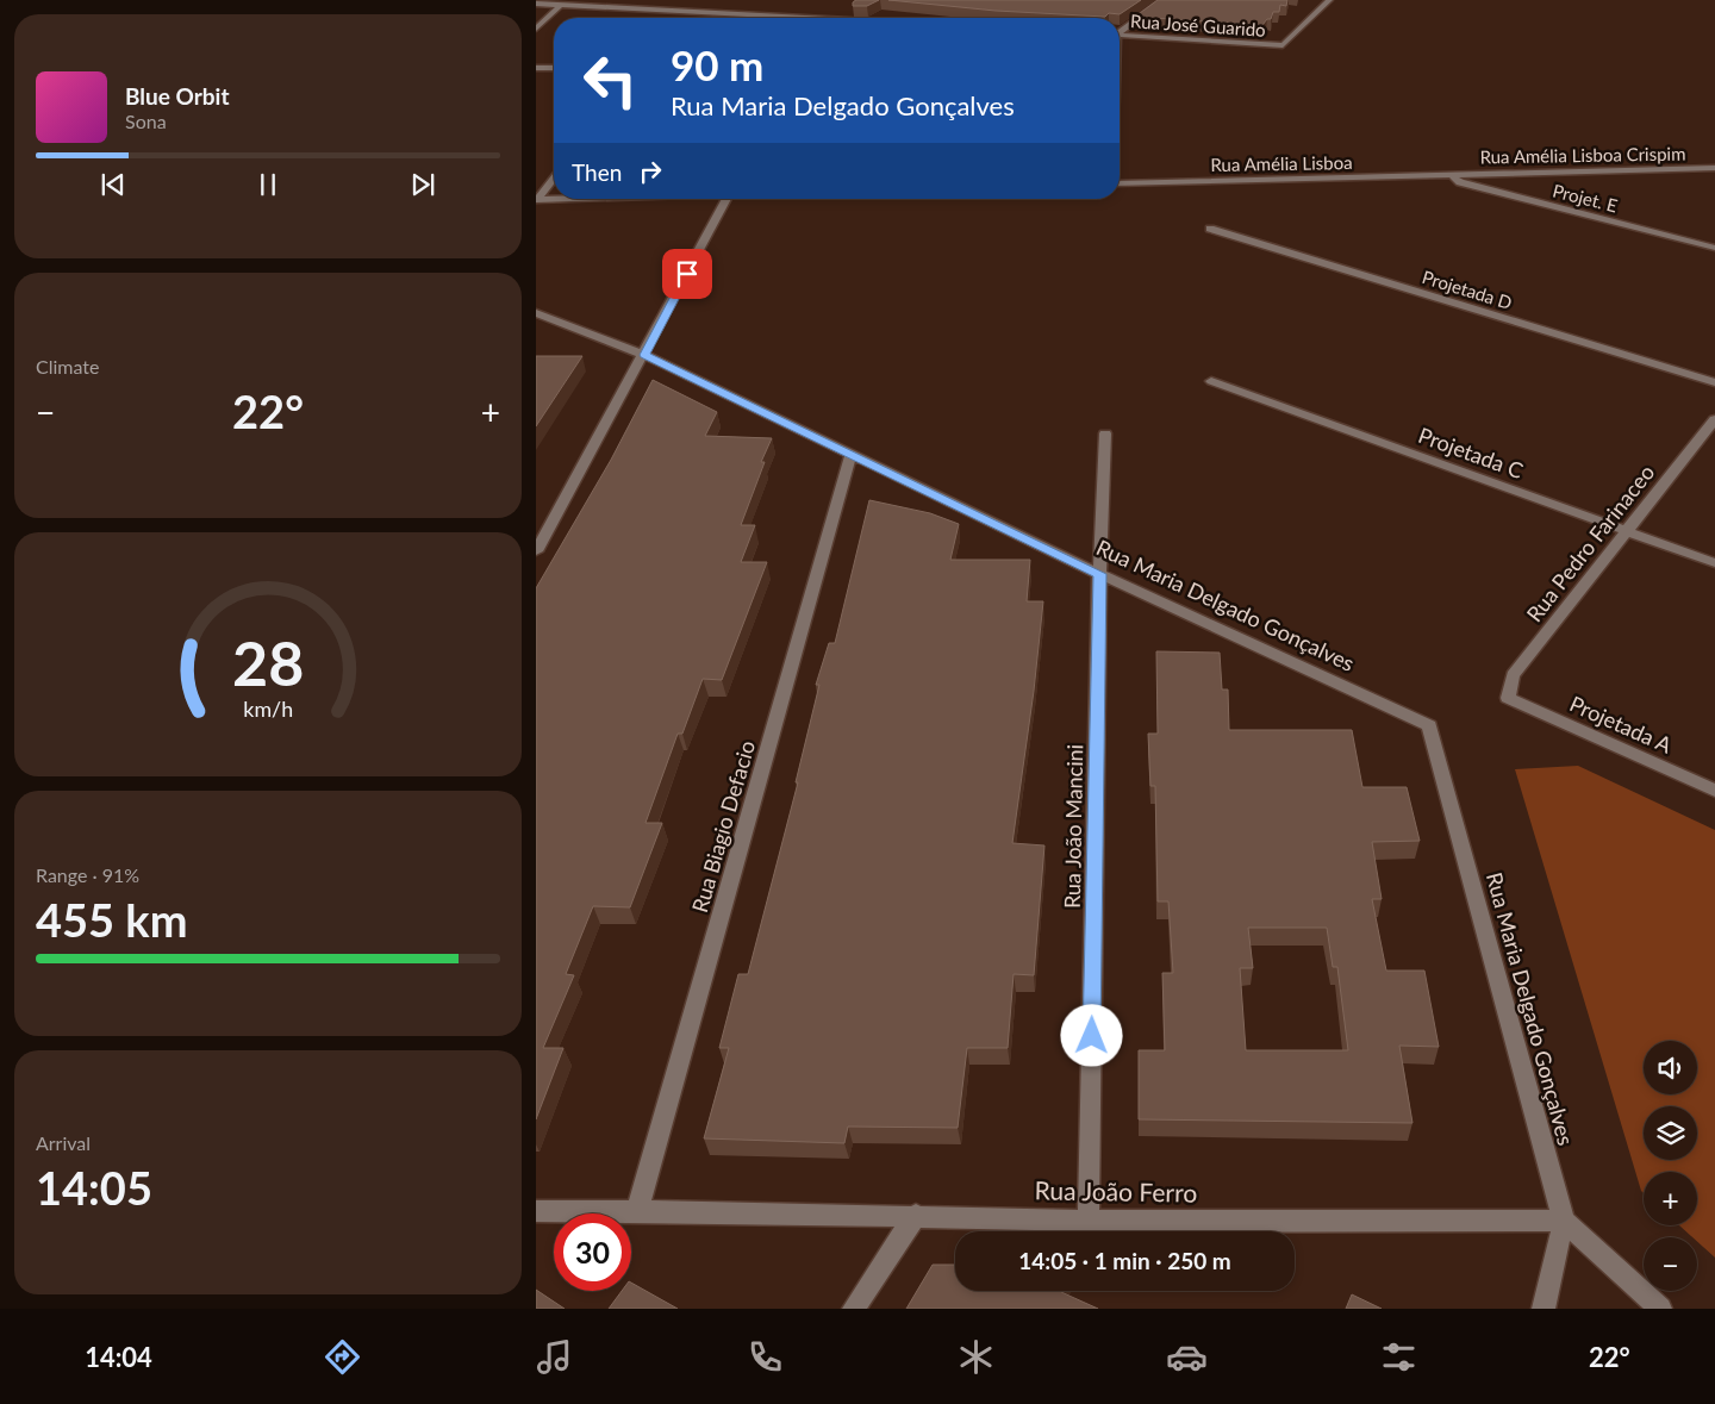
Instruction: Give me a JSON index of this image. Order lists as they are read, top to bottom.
{
  "streets": {
    "street": [
      "Rua José Guarido",
      "Rua Amélia Lisboa Crispim",
      "Rua Amélia Lisboa",
      "Projet. E",
      "Projetada D",
      "Projetada C",
      "Rua Pedro Farinaceo",
      "Rua Maria Delgado Gonçalves",
      "Projetada A",
      "Rua Biagio Defacio",
      "Rua João Mancini",
      "Rua João Ferro"
    ]
  },
  "crossings": [
    ["Rua Amélia Lisboa Crispim", "Rua Amélia Lisboa"],
    ["Rua Amélia Lisboa Crispim", "Projet. E"],
    ["Rua Amélia Lisboa", "Projet. E"],
    ["Projetada C", "Rua Pedro Farinaceo"],
    ["Rua Pedro Farinaceo", "Projetada A"],
    ["Rua Maria Delgado Gonçalves", "Rua Biagio Defacio"],
    ["Rua Maria Delgado Gonçalves", "Rua João Mancini"],
    ["Rua Maria Delgado Gonçalves", "Rua João Ferro"],
    ["Rua Biagio Defacio", "Rua João Ferro"],
    ["Rua João Mancini", "Rua João Ferro"]
  ],
  "page": {
    "turn": ["90 m", "Rua Maria Delgado Gonçalves"],
    "song": ["Blue Orbit", "Sona"],
    "then": "Then",
    "tile": [
      "Climate",
      ["Range · 91%", "455 km"],
      ["Arrival", "14:05"]
    ],
    "heat": ["−", "22°", "+"],
    "map_buttons": ["+", "−"],
    "limit": "30",
    "trip": "14:05 · 1 min · 250 m",
    "tabs": ["14:04", "22°"],
    "gauge": ["28", "km/h"]
  }
}
